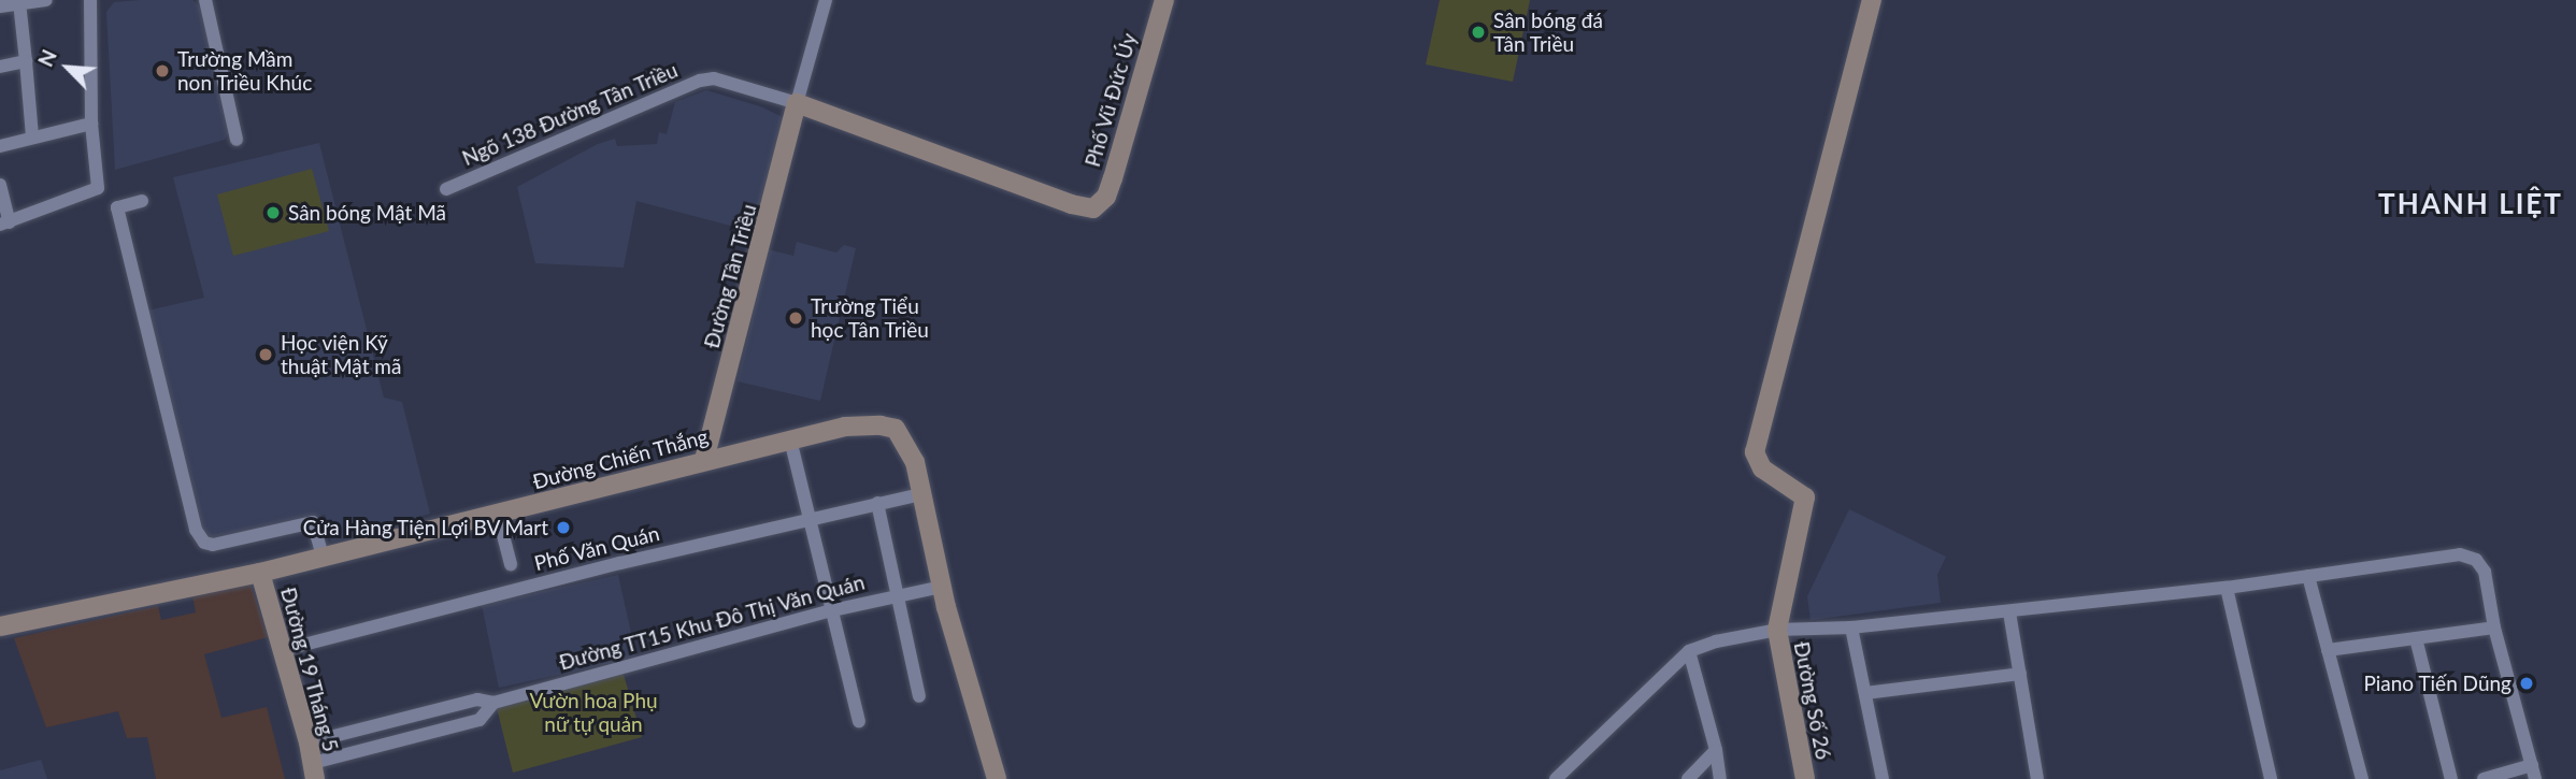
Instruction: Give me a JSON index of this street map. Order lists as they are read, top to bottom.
{
  "streets": {
    "street": [
      "Phố Vũ Đức Úy",
      "Ngõ 138 Đường Tân Triều",
      "Đường Tân Triều",
      "Đường Chiến Thắng",
      "Phố Văn Quán",
      "Đường TT15 Khu Đô Thị Văn Quán",
      "Đường 19 Tháng 5",
      "Đường Số 26"
    ]
  },
  "crossings": [
    ["Phố Vũ Đức Úy", "Ngõ 138 Đường Tân Triều"],
    ["Phố Vũ Đức Úy", "Đường Tân Triều"],
    ["Ngõ 138 Đường Tân Triều", "Đường Tân Triều"],
    ["Đường Tân Triều", "Đường Chiến Thắng"],
    ["Đường Chiến Thắng", "Phố Văn Quán"],
    ["Đường Chiến Thắng", "Đường TT15 Khu Đô Thị Văn Quán"],
    ["Đường Chiến Thắng", "Đường 19 Tháng 5"],
    ["Phố Văn Quán", "Đường 19 Tháng 5"]
  ],
  "districts": ["THANH LIỆT"],
  "parks": ["Vườn hoa Phụ nữ tự quản"],
  "places": [
    "Sân bóng đá Tân Triều",
    "Trường Mầm non Triều Khúc",
    "Sân bóng Mật Mã",
    "Trường Tiểu học Tân Triều",
    "Học viện Kỹ thuật Mật mã",
    "Cửa Hàng Tiện Lợi BV Mart",
    "Piano Tiến Dũng"
  ],
  "north": "top left"
}
